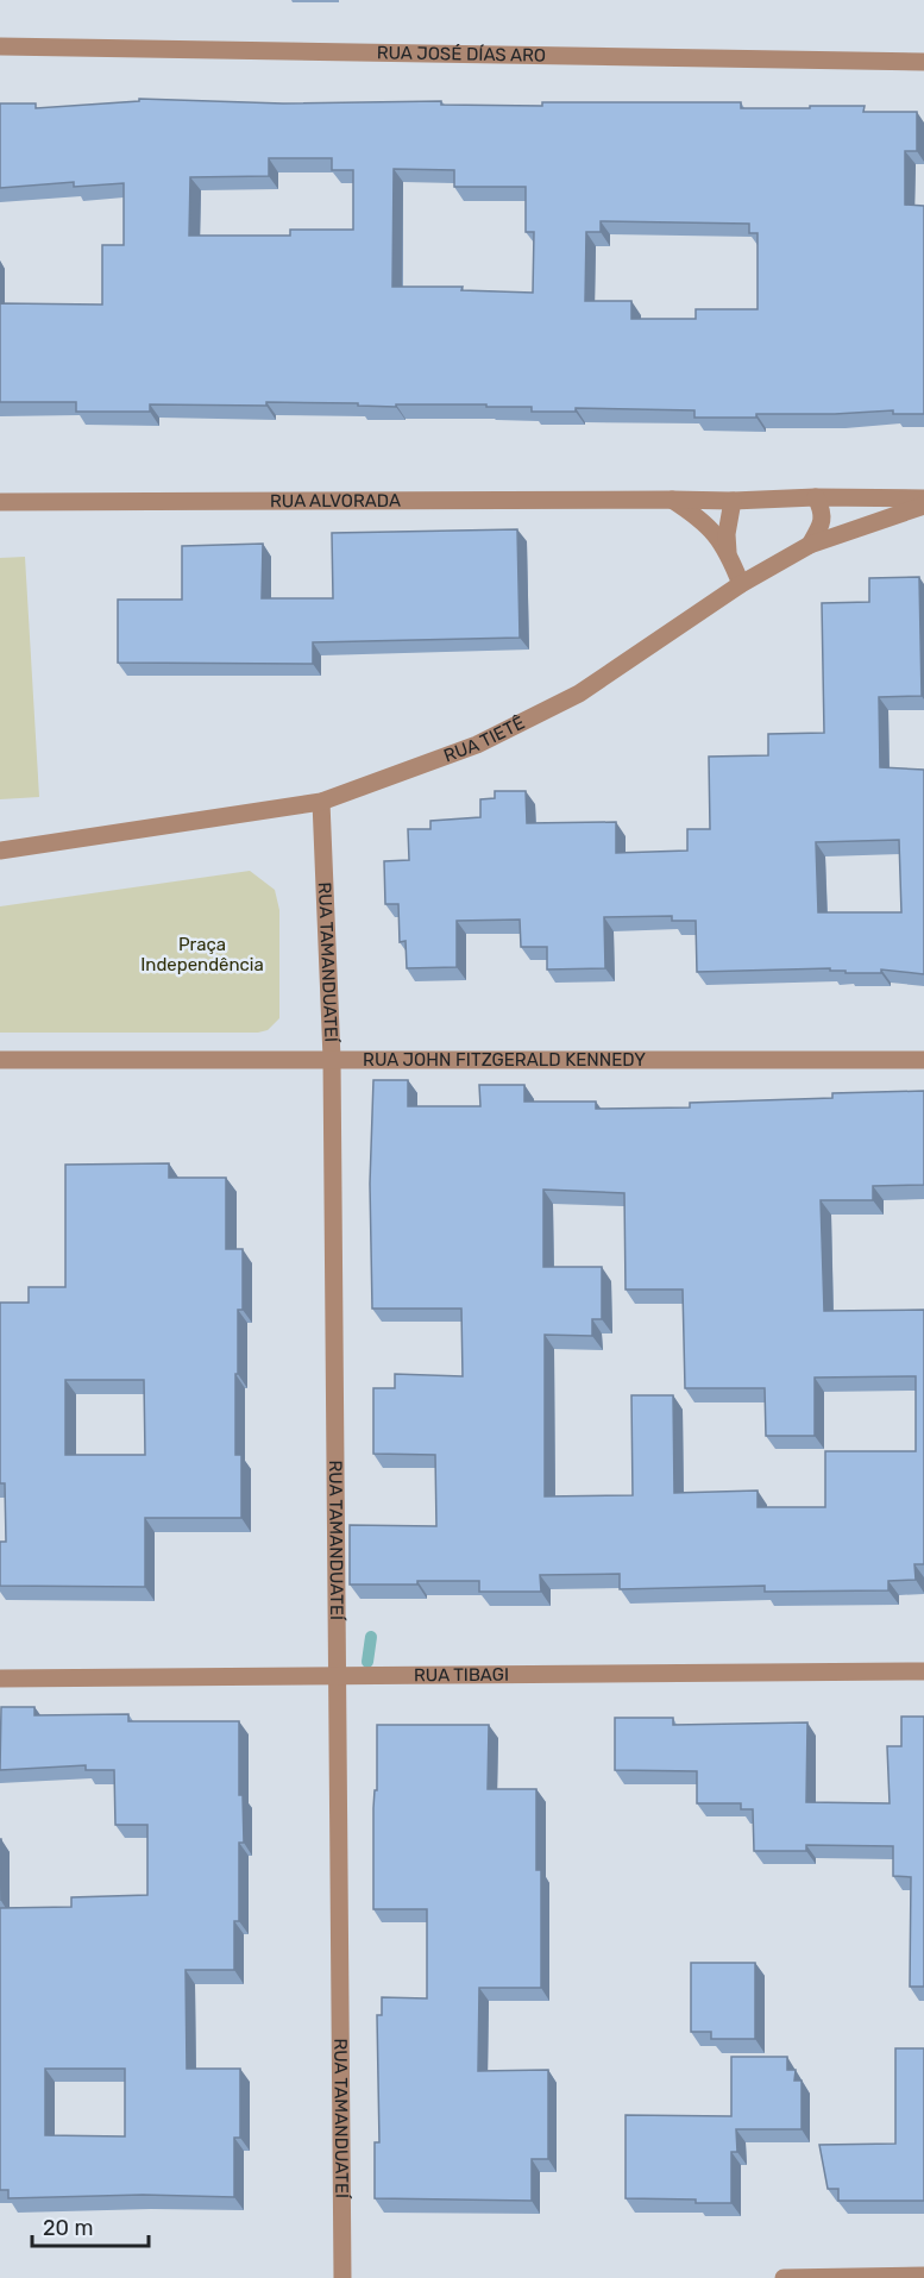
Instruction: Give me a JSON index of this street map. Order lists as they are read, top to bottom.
{
  "streets": {
    "street": [
      "RUA JOSÉ DÍAS ARO",
      "RUA ALVORADA",
      "RUA TIETÊ",
      "RUA TAMANDUATEÍ",
      "RUA JOHN FITZGERALD KENNEDY",
      "RUA TIBAGI"
    ]
  },
  "crossings": [
    ["RUA TIETÊ", "RUA TAMANDUATEÍ"],
    ["RUA TAMANDUATEÍ", "RUA JOHN FITZGERALD KENNEDY"],
    ["RUA TAMANDUATEÍ", "RUA TIBAGI"]
  ],
  "parks": ["Praça Independência"],
  "scale_bar": "20 m"
}
